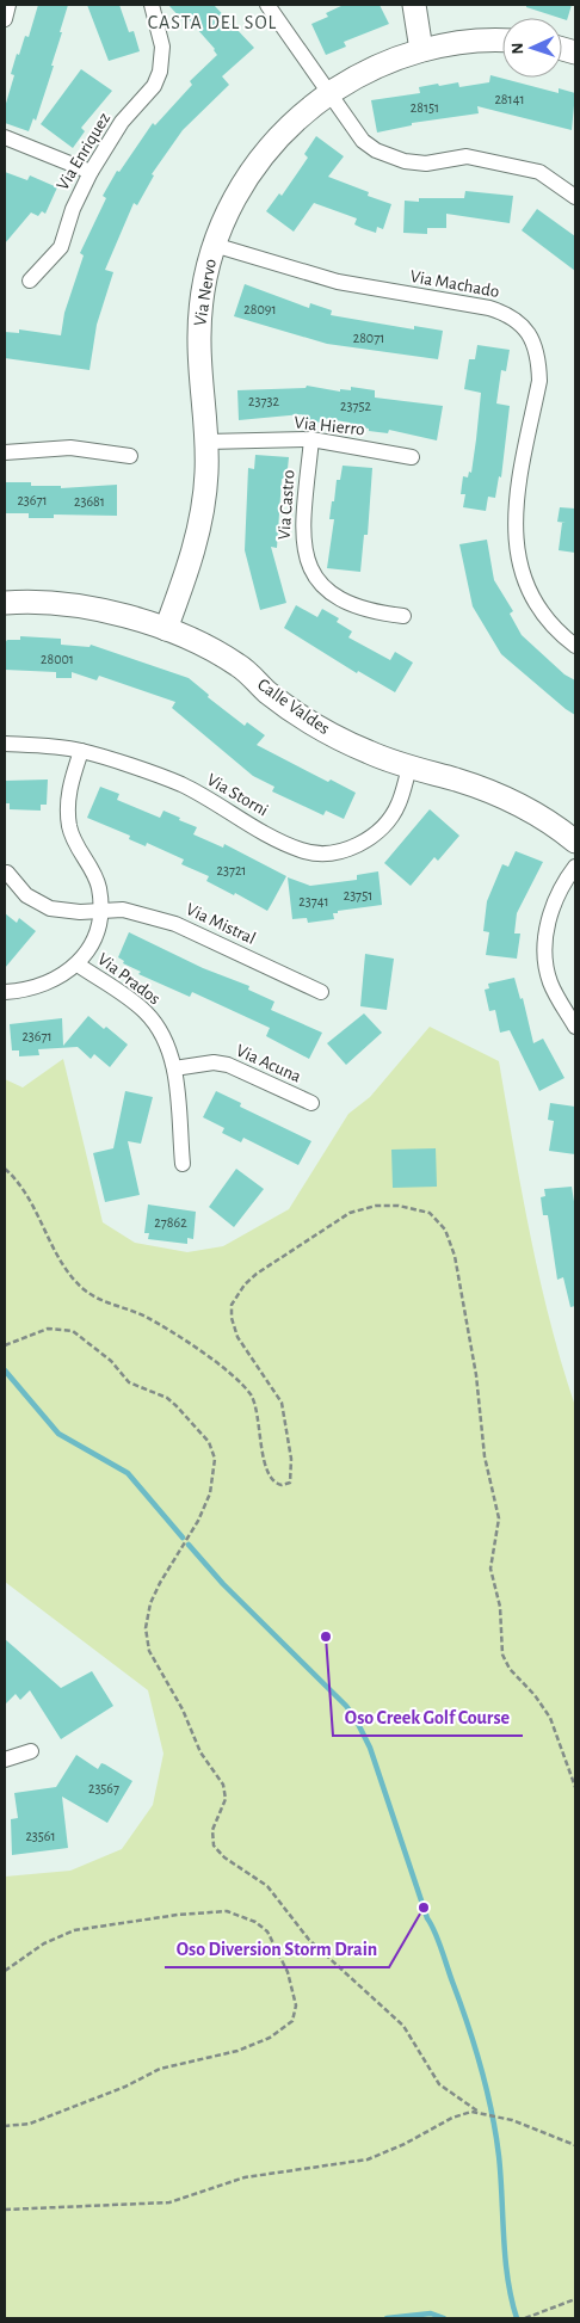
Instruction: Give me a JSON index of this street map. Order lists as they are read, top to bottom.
{
  "streets": {
    "street": [
      "Via Enriquez",
      "Via Machado",
      "Via Nervo",
      "Via Hierro",
      "Via Castro",
      "Calle Valdes",
      "Via Storni",
      "Via Mistral",
      "Via Prados",
      "Via Acuna"
    ]
  },
  "crossings": [
    ["Via Machado", "Via Nervo"],
    ["Via Nervo", "Via Hierro"],
    ["Via Nervo", "Calle Valdes"],
    ["Via Hierro", "Via Castro"],
    ["Calle Valdes", "Via Storni"],
    ["Via Prados", "Via Acuna"]
  ],
  "districts": ["CASTA DEL SOL"],
  "places": ["Oso Creek Golf Course", "Oso Diversion Storm Drain"],
  "house_numbers": [
    "28141",
    "28151",
    "28091",
    "28071",
    "23732",
    "23752",
    "23671",
    "23681",
    "28001",
    "23721",
    "23751",
    "23741",
    "23671",
    "27862",
    "23567",
    "23561"
  ],
  "north": "left"
}
